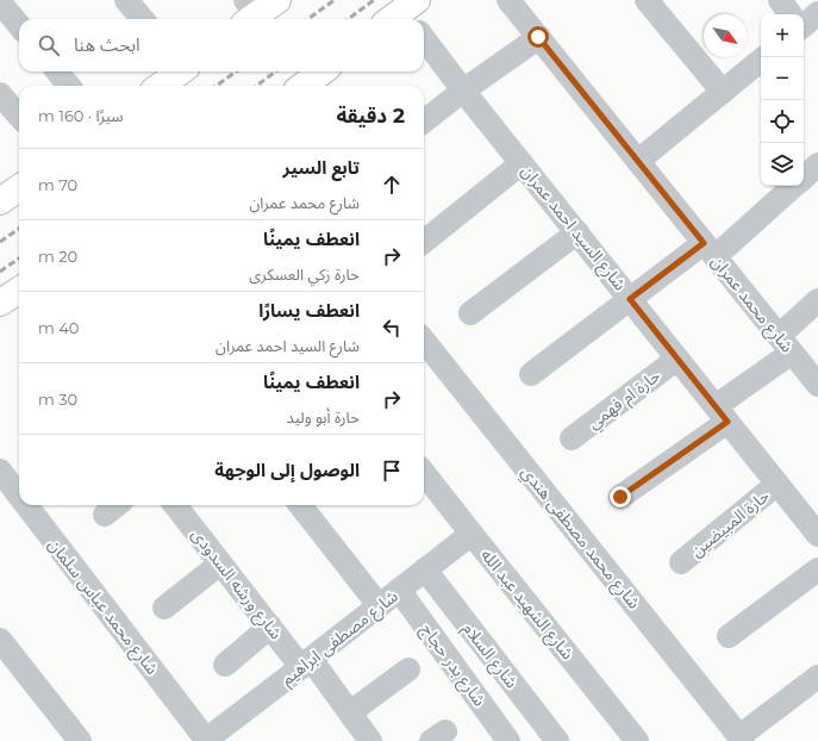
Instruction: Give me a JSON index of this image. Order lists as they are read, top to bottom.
{
  "streets": {
    "street": [
      "شارع السيد احمد عمران",
      "شارع محمد عمران",
      "حارة ام فهمي",
      "حارة المبيضين",
      "شارع محمد مصطفى هندي",
      "شارع ورشه السدودى",
      "شارع الشهيد عبد الله",
      "شارع محمد عباس سلمان",
      "شارع مصطفى ابراهيم",
      "شارع السلام",
      "شارع بدر حجاج"
    ]
  },
  "crossings": [
    ["شارع السيد احمد عمران", "حارة ام فهمي"],
    ["شارع السيد احمد عمران", "حارة المبيضين"],
    ["شارع ورشه السدودى", "شارع مصطفى ابراهيم"],
    ["شارع الشهيد عبد الله", "شارع مصطفى ابراهيم"],
    ["شارع محمد عباس سلمان", "شارع مصطفى ابراهيم"],
    ["شارع مصطفى ابراهيم", "شارع السلام"],
    ["شارع مصطفى ابراهيم", "شارع بدر حجاج"]
  ],
  "north": "bottom right",
  "page": {
    "map_buttons": ["+", "−"],
    "search": "ابحث هنا",
    "heading": ["2 دقيقة", "سيرًا · 160 m"],
    "list": [
      ["تابع السير", "شارع محمد عمران", "70 m"],
      ["انعطف يمينًا", "حارة زكي العسكرى", "20 m"],
      ["انعطف يسارًا", "شارع السيد احمد عمران", "40 m"],
      ["انعطف يمينًا", "حارة أبو وليد", "30 m"],
      "الوصول إلى الوجهة"
    ]
  }
}
